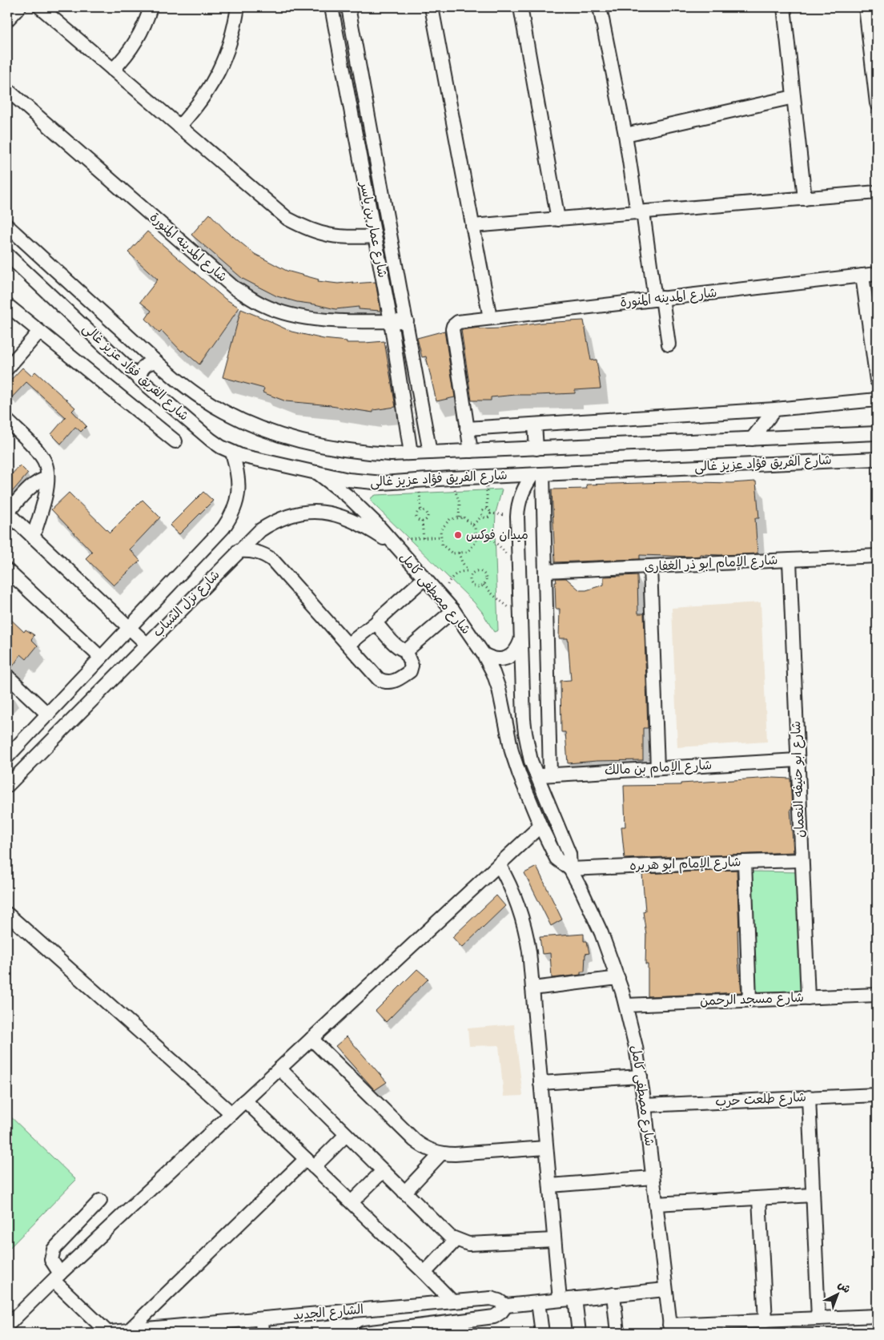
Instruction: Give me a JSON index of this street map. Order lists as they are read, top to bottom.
{
  "streets": {
    "street": [
      "شارع عمار بن ياسر",
      "شارع المدينه المنورة",
      "شارع الفريق فؤاد عزيز غالى",
      "شارع الإمام ابو ذر الغفارى",
      "شارع مصطفى كامل",
      "شارع نزل الشباب",
      "شارع الإمام بن مالك",
      "شارع ابو حنيفه النعمان",
      "شارع الإمام ابو هريره",
      "شارع مسجد الرحمن",
      "شارع طلعت حرب",
      "الشارع الجديد"
    ]
  },
  "crossings": [
    ["شارع عمار بن ياسر", "شارع المدينه المنورة"],
    ["شارع عمار بن ياسر", "شارع الفريق فؤاد عزيز غالى"],
    ["شارع الفريق فؤاد عزيز غالى", "شارع مصطفى كامل"],
    ["شارع الفريق فؤاد عزيز غالى", "شارع نزل الشباب"],
    ["شارع الإمام ابو ذر الغفارى", "شارع ابو حنيفه النعمان"],
    ["شارع مصطفى كامل", "شارع نزل الشباب"],
    ["شارع مصطفى كامل", "شارع الإمام بن مالك"],
    ["شارع مصطفى كامل", "شارع الإمام ابو هريره"],
    ["شارع مصطفى كامل", "شارع مسجد الرحمن"],
    ["شارع مصطفى كامل", "شارع طلعت حرب"],
    ["شارع مصطفى كامل", "الشارع الجديد"],
    ["شارع الإمام بن مالك", "شارع ابو حنيفه النعمان"],
    ["شارع ابو حنيفه النعمان", "شارع الإمام ابو هريره"],
    ["شارع ابو حنيفه النعمان", "شارع مسجد الرحمن"]
  ],
  "places": ["ميدان فوكس"],
  "north": "top right"
}
